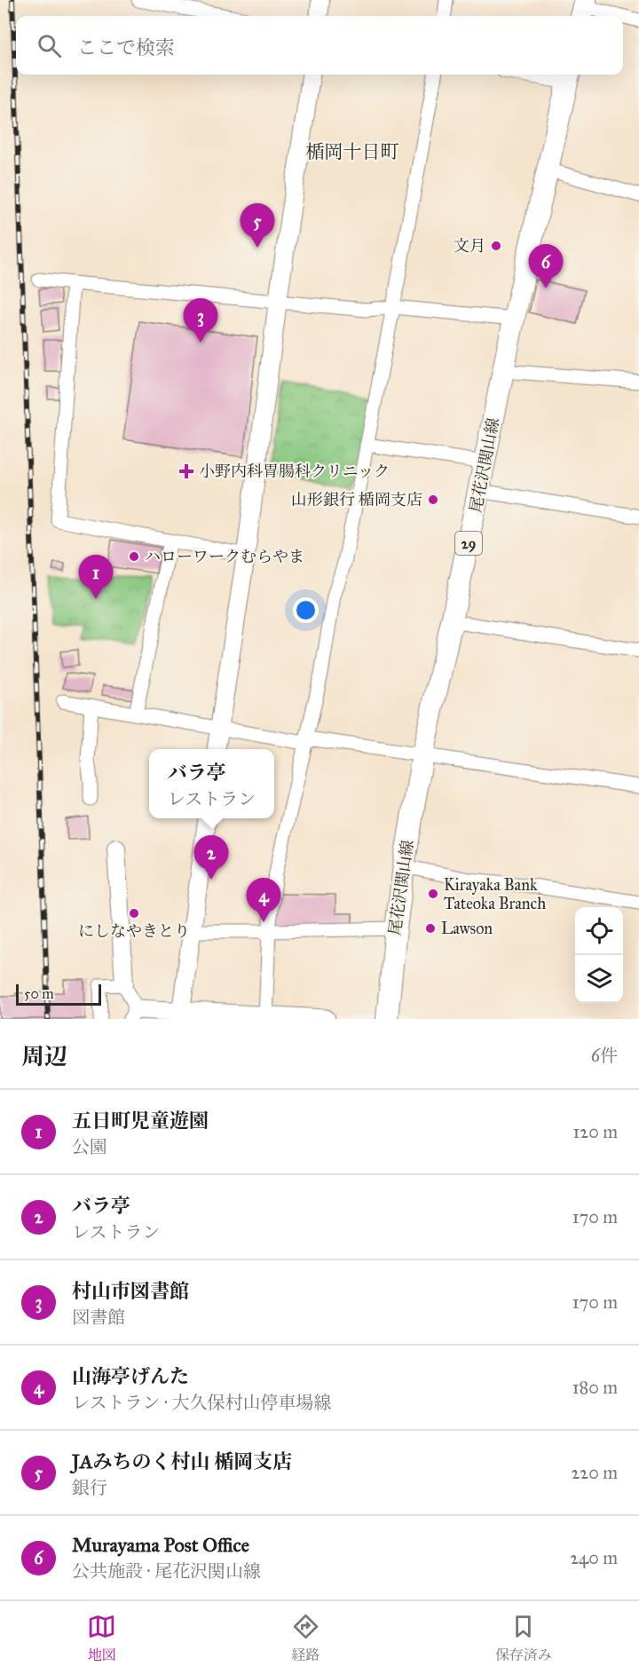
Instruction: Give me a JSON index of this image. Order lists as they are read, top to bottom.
{
  "streets": {
    "main road": ["尾花沢関山線", "29"]
  },
  "districts": ["楯岡十日町"],
  "places": {
    "other": [
      "文月",
      "山形銀行 楯岡支店",
      "ハローワークむらやま",
      "Kirayaka Bank Tateoka Branch",
      "にしなやきとり",
      "Lawson"
    ],
    "health": ["小野内科胃腸科クリニック"]
  },
  "scale_bar": "50 m",
  "page": {
    "search": "ここで検索",
    "pins": [
      "5",
      "6",
      "3",
      "1",
      "2",
      "4"
    ],
    "popup": ["バラ亭", "レストラン"],
    "scale": "50 m",
    "heading": ["周辺", "6件"],
    "list": [
      {
        "mark": "1",
        "name": "五日町児童遊園",
        "note": "公園",
        "value": "120 m"
      },
      {
        "mark": "2",
        "name": "バラ亭",
        "note": "レストラン",
        "value": "170 m"
      },
      {
        "mark": "3",
        "name": "村山市図書館",
        "note": "図書館",
        "value": "170 m"
      },
      {
        "mark": "4",
        "name": "山海亭げんた",
        "note": "レストラン · 大久保村山停車場線",
        "value": "180 m"
      },
      {
        "mark": "5",
        "name": "JAみちのく村山 楯岡支店",
        "note": "銀行",
        "value": "220 m"
      },
      {
        "mark": "6",
        "name": "Murayama Post Office",
        "note": "公共施設 · 尾花沢関山線",
        "value": "240 m"
      }
    ],
    "nav": ["地図", "経路", "保存済み"]
  }
}
